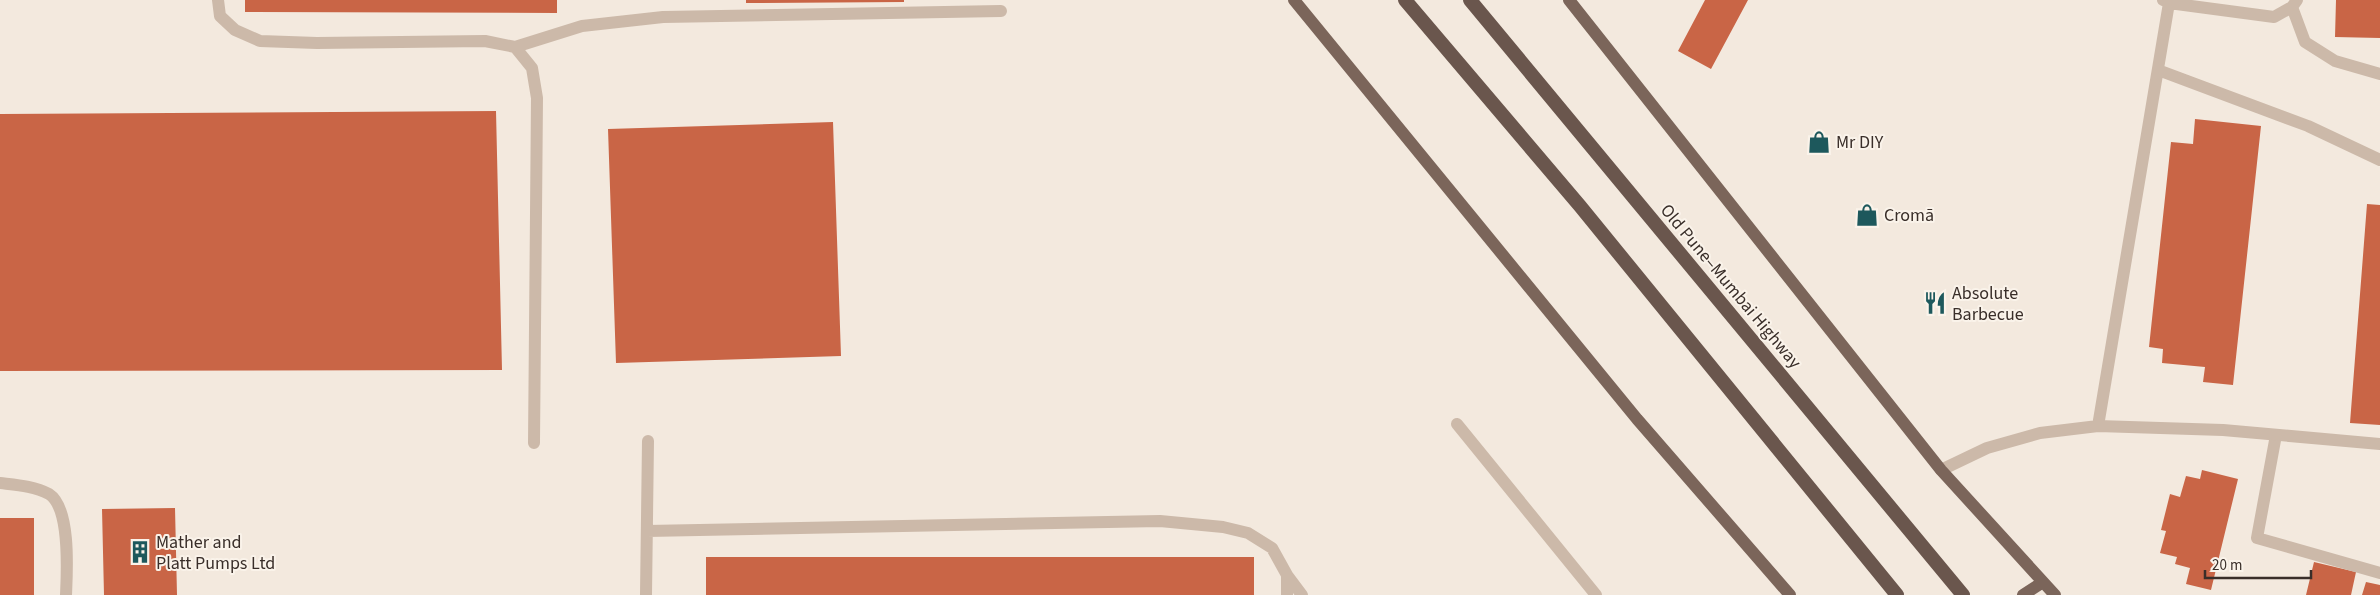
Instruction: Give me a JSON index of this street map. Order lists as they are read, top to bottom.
{
  "streets": {
    "highway": ["Old Pune–Mumbai Highway"]
  },
  "places": {
    "shop": ["Mr DIY", "Cromā"],
    "restaurant": ["Absolute Barbecue"],
    "building": ["Mather and Platt Pumps Ltd"]
  },
  "scale_bar": "20 m"
}
